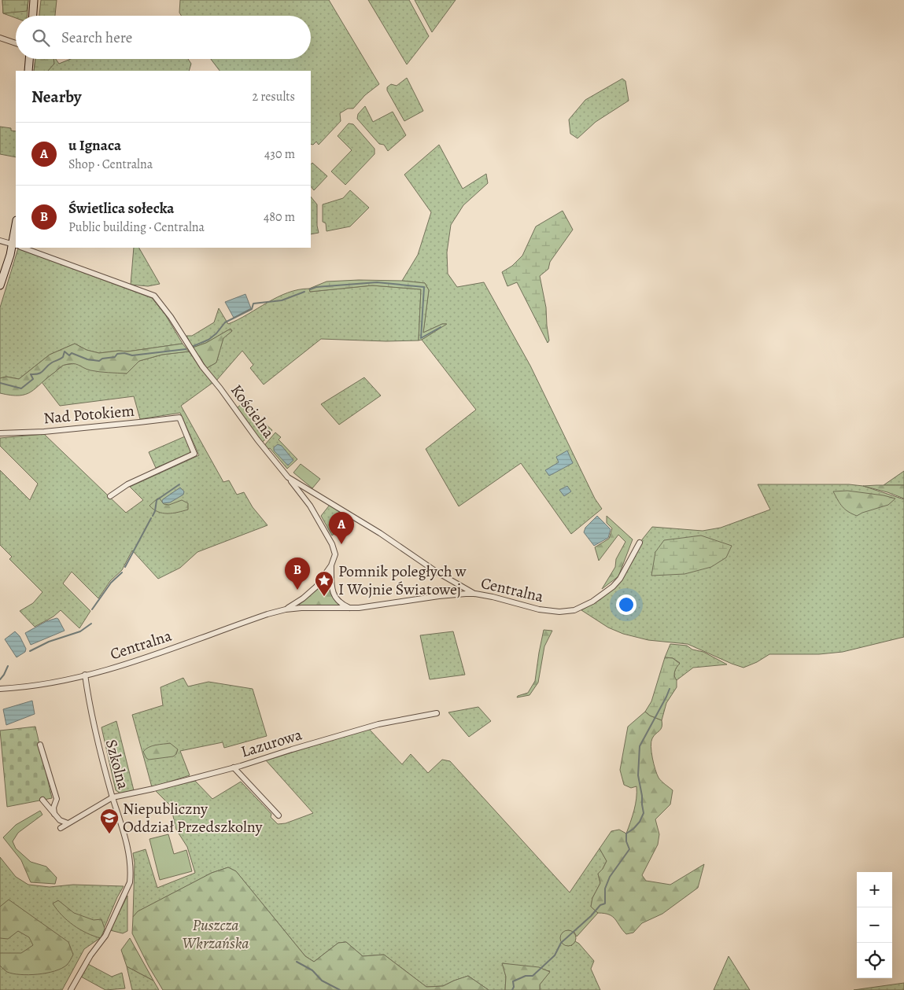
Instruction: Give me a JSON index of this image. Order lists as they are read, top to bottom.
{
  "streets": {
    "street": [
      "Kościelna",
      "Nad Potokiem",
      "Centralna",
      "Lazurowa",
      "Szkolna"
    ]
  },
  "crossings": [
    ["Kościelna", "Centralna"],
    ["Centralna", "Szkolna"],
    ["Lazurowa", "Szkolna"]
  ],
  "parks": ["Puszcza Wkrzańska"],
  "places": {
    "place": ["Pomnik poległych w I Wojnie Światowej"],
    "school or university": ["Niepubliczny Oddział Przedszkolny"]
  },
  "page": {
    "search": "Search here",
    "heading": ["Nearby", "2 results"],
    "list": [
      {
        "mark": "A",
        "name": "u Ignaca",
        "note": "Shop · Centralna",
        "value": "430 m"
      },
      {
        "mark": "B",
        "name": "Świetlica sołecka",
        "note": "Public building · Centralna",
        "value": "480 m"
      }
    ],
    "pins": ["A", "B"],
    "map_buttons": ["+", "−"]
  }
}
